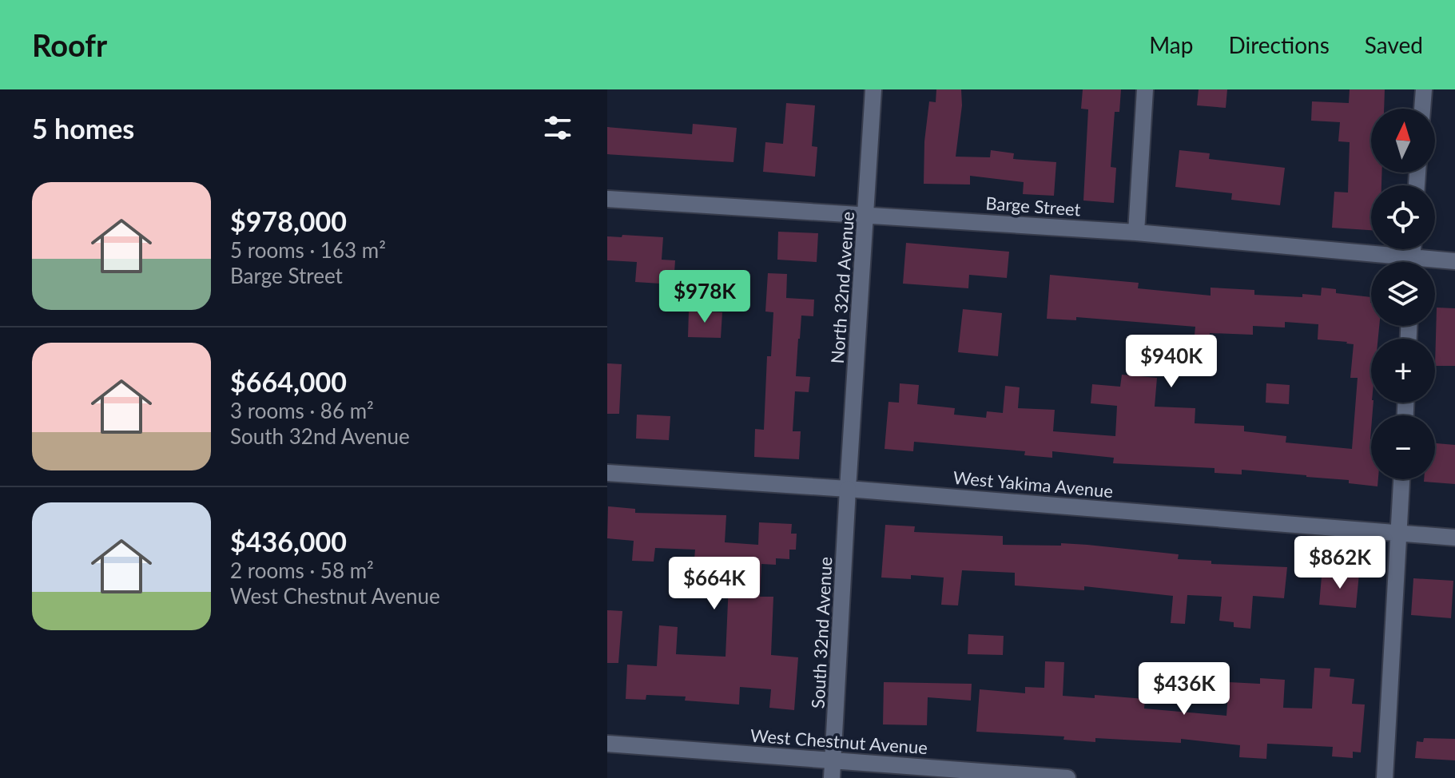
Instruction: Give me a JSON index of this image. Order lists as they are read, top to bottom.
{
  "streets": {
    "street": [
      "Barge Street",
      "North 32nd Avenue",
      "West Yakima Avenue",
      "South 32nd Avenue",
      "West Chestnut Avenue"
    ]
  },
  "crossings": [
    ["Barge Street", "North 32nd Avenue"],
    ["North 32nd Avenue", "West Yakima Avenue"],
    ["North 32nd Avenue", "South 32nd Avenue"],
    ["West Yakima Avenue", "South 32nd Avenue"],
    ["South 32nd Avenue", "West Chestnut Avenue"]
  ],
  "north": "top",
  "page": {
    "header": "Roofr",
    "nav": ["Map", "Directions", "Saved"],
    "heading": "5 homes",
    "map_buttons": ["+", "−"],
    "list": [
      {
        "name": "$978,000",
        "note": "5 rooms · 163 m² · Barge Street"
      },
      {
        "name": "$664,000",
        "note": "3 rooms · 86 m² · South 32nd Avenue"
      },
      {
        "name": "$436,000",
        "note": "2 rooms · 58 m² · West Chestnut Avenue"
      }
    ],
    "price": [
      "$978K",
      "$940K",
      "$862K",
      "$664K",
      "$436K"
    ]
  }
}
